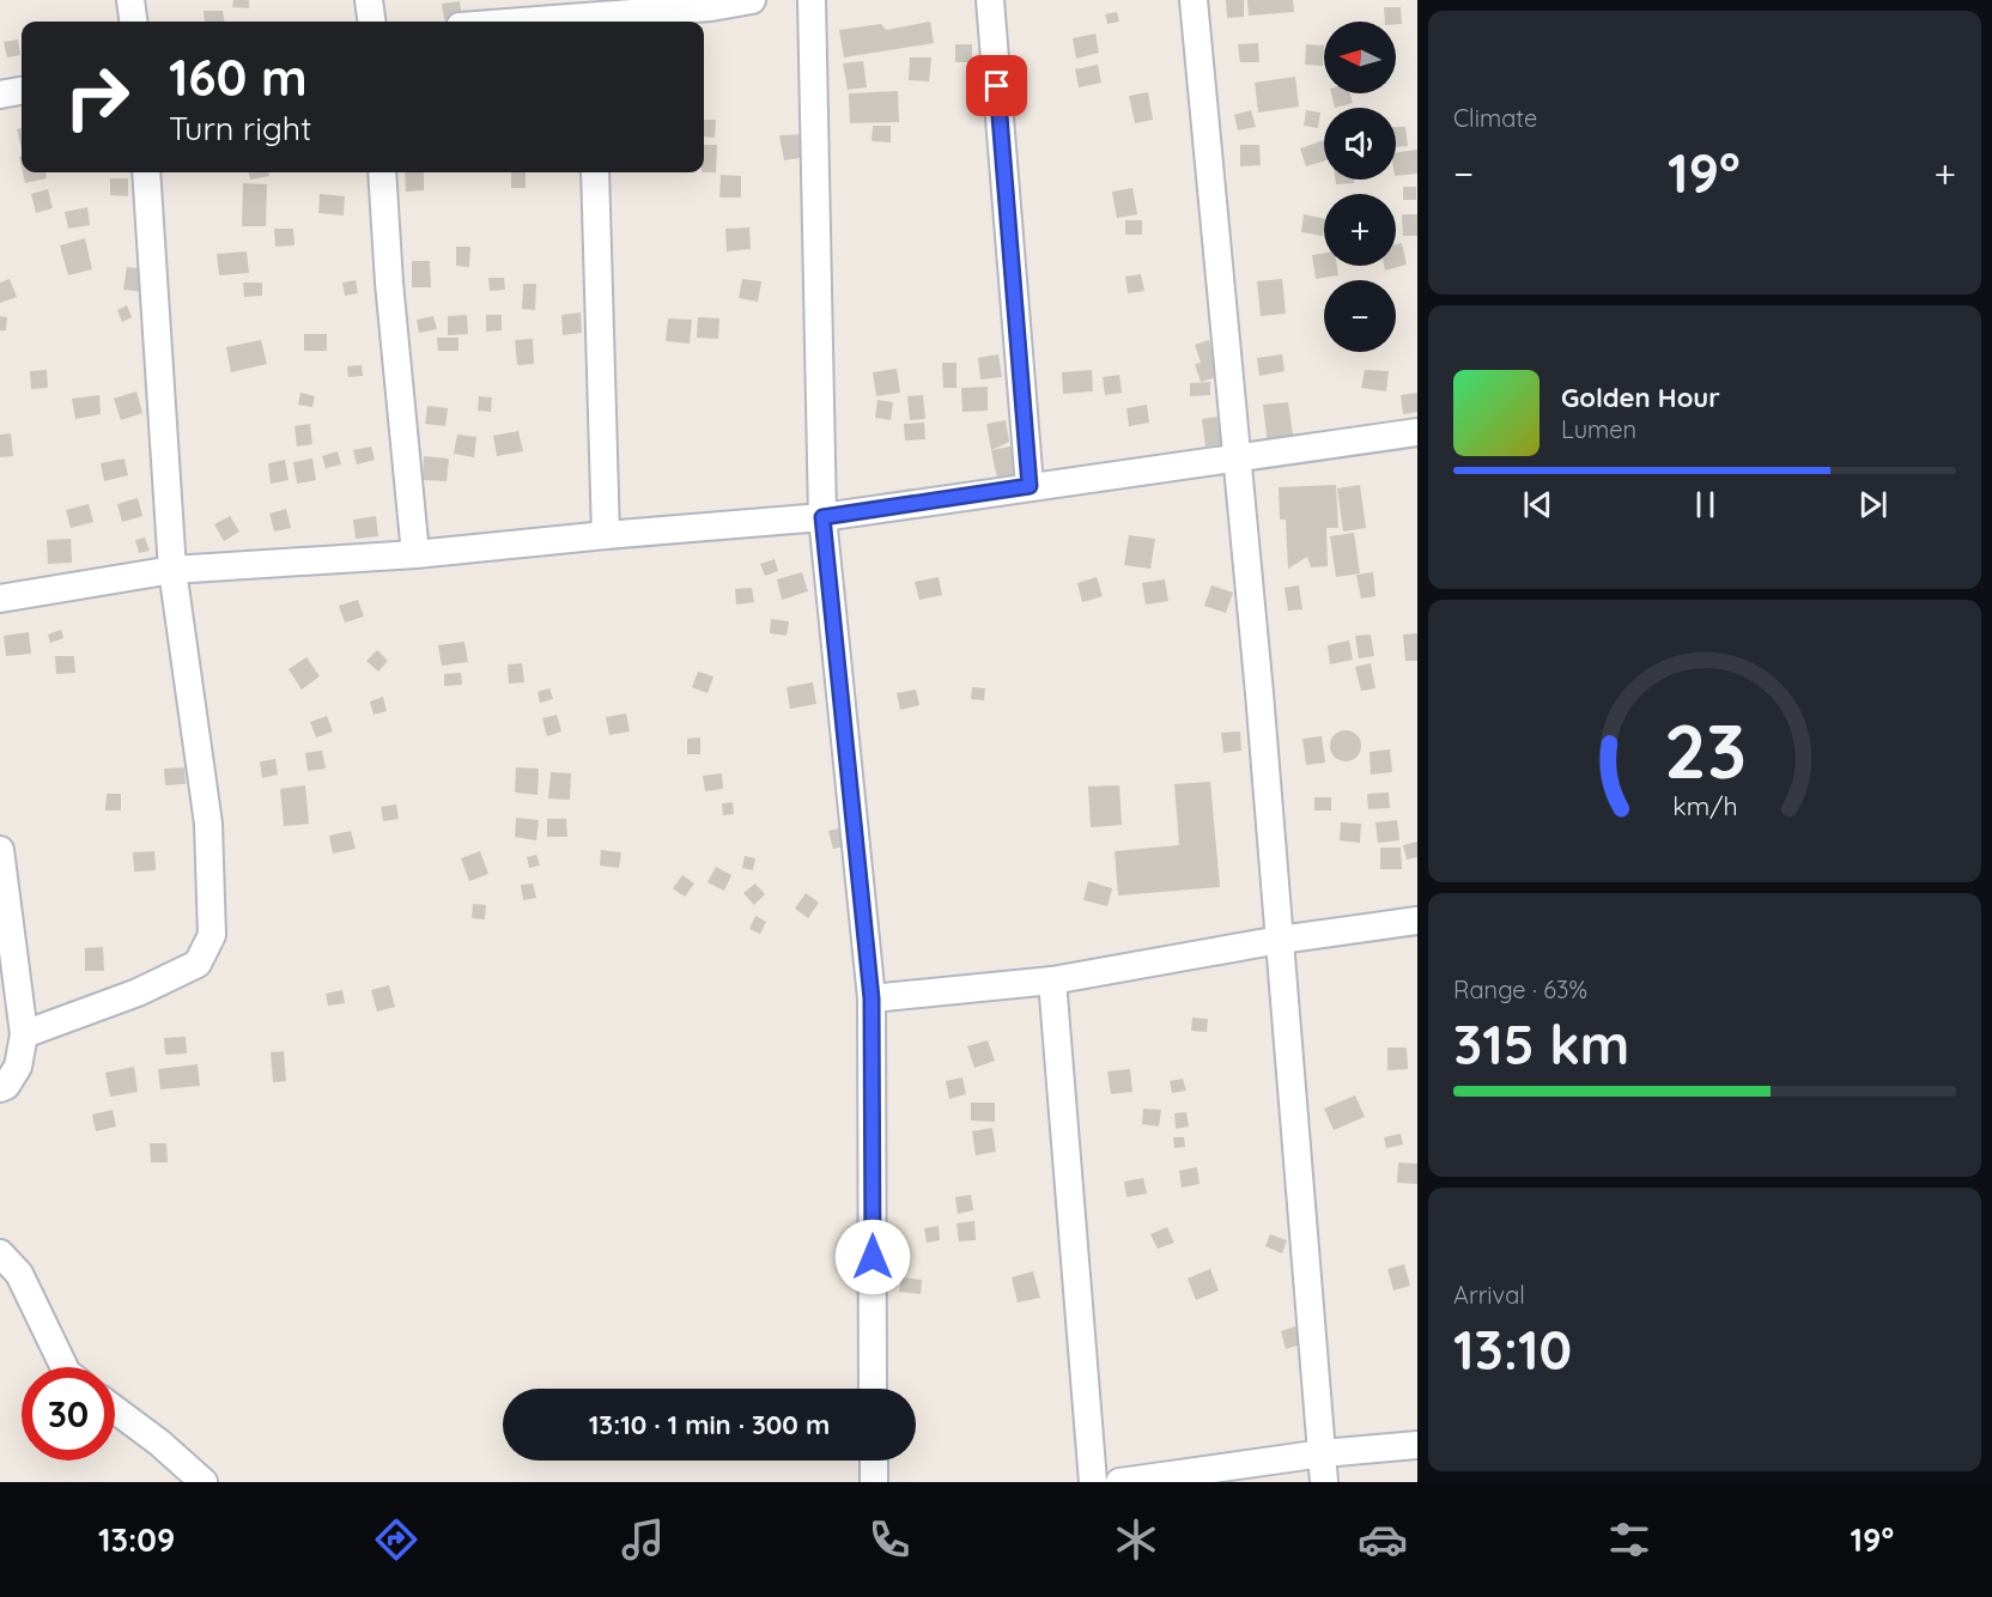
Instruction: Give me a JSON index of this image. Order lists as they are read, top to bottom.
{
  "north": "left",
  "page": {
    "tile": [
      "Climate",
      ["Range · 63%", "315 km"],
      ["Arrival", "13:10"]
    ],
    "map_buttons": ["+", "−"],
    "turn": ["160 m", "Turn right"],
    "heat": ["−", "19°", "+"],
    "song": ["Golden Hour", "Lumen"],
    "limit": "30",
    "trip": "13:10 · 1 min · 300 m",
    "tabs": ["13:09", "19°"],
    "gauge": ["23", "km/h"]
  }
}
